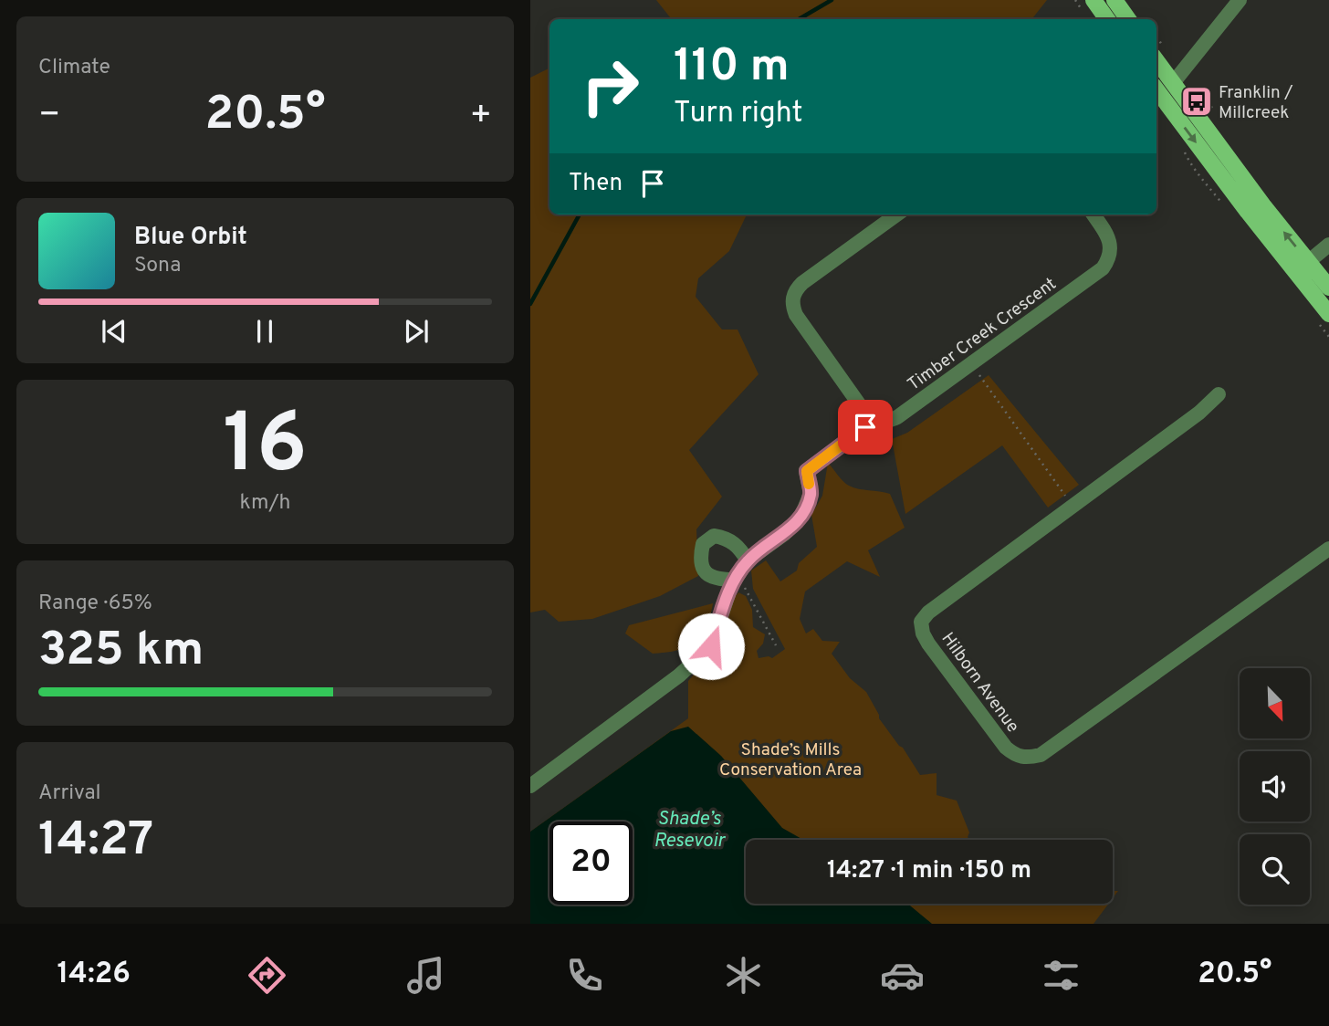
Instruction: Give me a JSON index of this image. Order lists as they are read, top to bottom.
{
  "streets": {
    "street": ["Timber Creek Crescent", "Hilborn Avenue"]
  },
  "water": ["Shade’s Resevoir"],
  "parks": ["Shade’s Mills Conservation Area"],
  "places": {
    "bus stop": ["Franklin / Millcreek"]
  },
  "north": "bottom right",
  "page": {
    "tile": [
      "Climate",
      ["16", "km/h"],
      ["Range · 65%", "325 km"],
      ["Arrival", "14:27"]
    ],
    "turn": ["110 m", "Turn right"],
    "heat": ["−", "20.5°", "+"],
    "then": "Then",
    "song": ["Blue Orbit", "Sona"],
    "limit": "20",
    "trip": "14:27 · 1 min · 150 m",
    "tabs": ["14:26", "20.5°"]
  }
}
